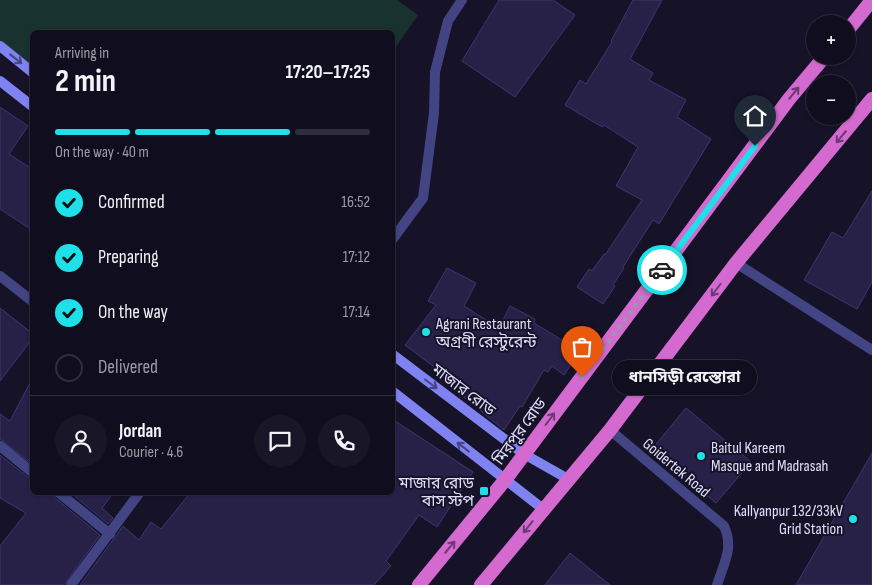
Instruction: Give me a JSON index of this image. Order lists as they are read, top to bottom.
{
  "streets": {
    "highway": ["মিরপুর রোড"],
    "main road": ["মাজার রোড"],
    "street": ["Goidertek Road"]
  },
  "crossings": [
    ["মাজার রোড", "মিরপুর রোড"]
  ],
  "places": {
    "other": [
      "Agrani Restaurant অগ্রণী রেস্টুরেন্ট",
      "ধানসিড়ী রেস্তোরা",
      "Baitul Kareem Masque and Madrasah",
      "Kallyanpur 132/33kV Grid Station"
    ],
    "transit": ["মাজার রোড বাস স্টপ"]
  },
  "page": {
    "map_buttons": ["+", "−"],
    "heading": ["2 min", "Arriving in", "17:20–17:25"],
    "panel": ["Jordan", "Courier · 4.6"],
    "bar": "On the way · 40 m",
    "list": [
      ["Confirmed", "16:52"],
      ["Preparing", "17:12"],
      ["On the way", "17:14"],
      "Delivered"
    ],
    "bubble": "ধানসিড়ী রেস্তোরা"
  }
}
